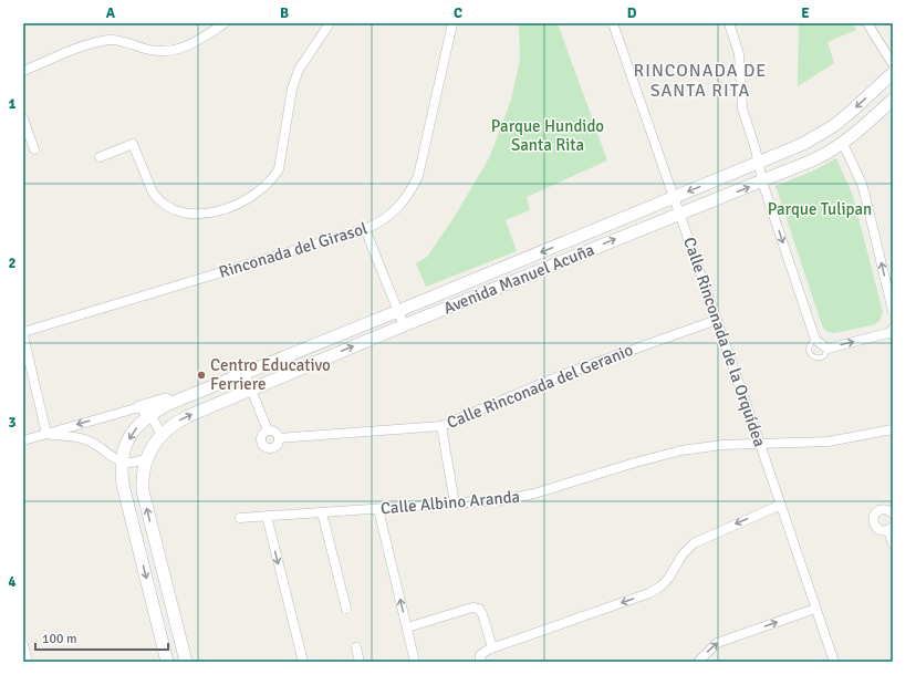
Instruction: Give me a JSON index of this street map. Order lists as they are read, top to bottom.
{
  "streets": {
    "street": [
      "Rinconada del Girasol",
      "Avenida Manuel Acuña",
      "Calle Rinconada de la Orquídea",
      "Calle Rinconada del Geranio",
      "Calle Albino Aranda"
    ]
  },
  "crossings": [
    ["Avenida Manuel Acuña", "Calle Rinconada de la Orquídea"],
    ["Calle Rinconada de la Orquídea", "Calle Rinconada del Geranio"],
    ["Calle Rinconada de la Orquídea", "Calle Albino Aranda"]
  ],
  "districts": ["RINCONADA DE SANTA RITA"],
  "parks": ["Parque Hundido Santa Rita", "Parque Tulipan"],
  "places": ["Centro Educativo Ferriere"],
  "scale_bar": "100 m",
  "grid": {
    "columns": [
      "A",
      "B",
      "C",
      "D",
      "E"
    ],
    "rows": [
      "1",
      "2",
      "3",
      "4"
    ]
  }
}
